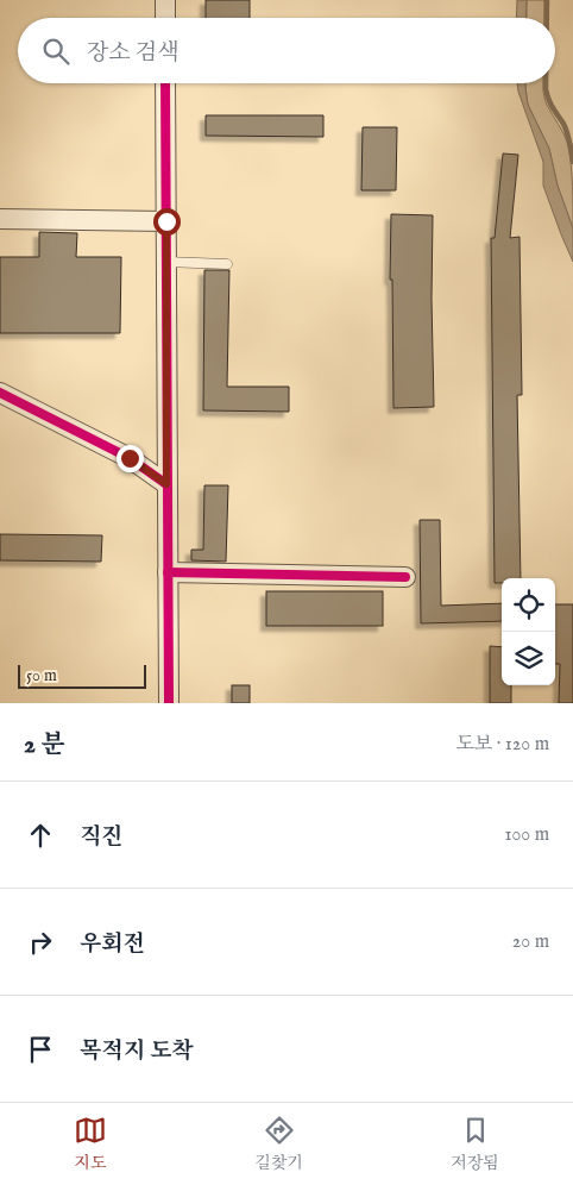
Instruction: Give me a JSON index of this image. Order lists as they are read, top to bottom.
{
  "scale_bar": "50 m",
  "page": {
    "search": "장소 검색",
    "scale": "50 m",
    "heading": ["2 분", "도보 · 120 m"],
    "list": [
      ["직진", "100 m"],
      ["우회전", "20 m"],
      "목적지 도착"
    ],
    "nav": ["지도", "길찾기", "저장됨"]
  }
}
